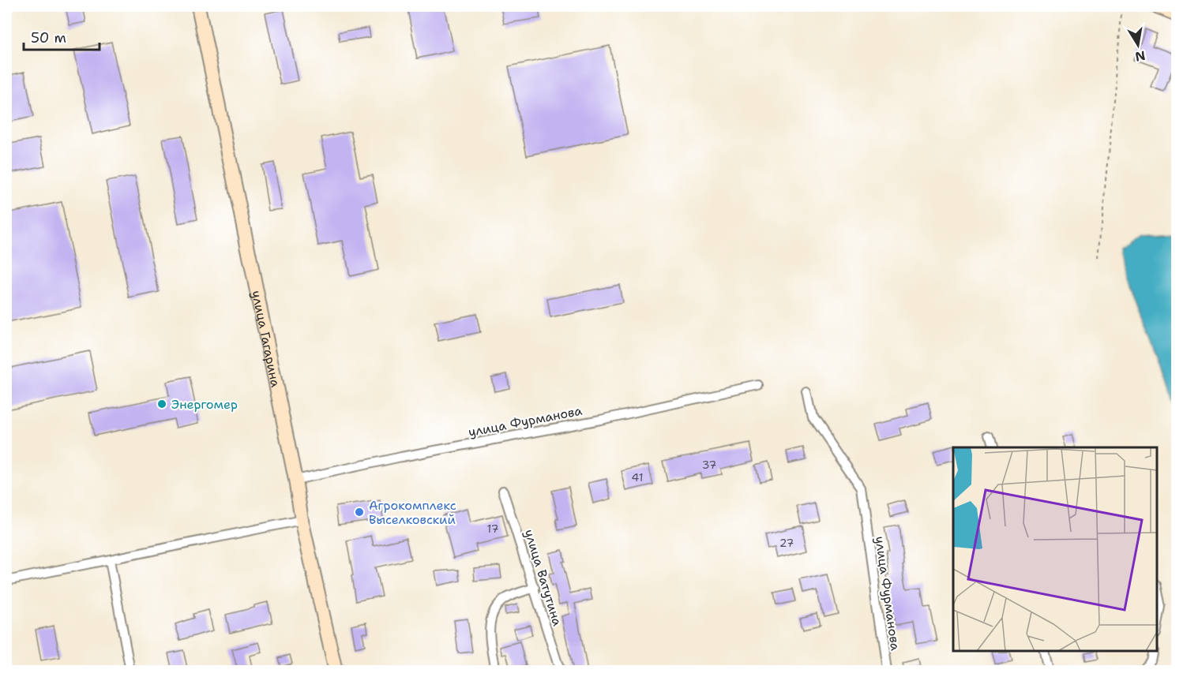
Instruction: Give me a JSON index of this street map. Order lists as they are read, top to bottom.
{
  "streets": {
    "main road": ["улица Гагарина"],
    "street": ["улица Фурманова", "улица Ватутина"]
  },
  "crossings": [
    ["улица Гагарина", "улица Фурманова"]
  ],
  "places": ["Энергомер", "Агрокомплекс Выселковский"],
  "house_numbers": [
    "37",
    "41",
    "17",
    "27"
  ],
  "scale_bar": "50 m",
  "north": "bottom"
}
